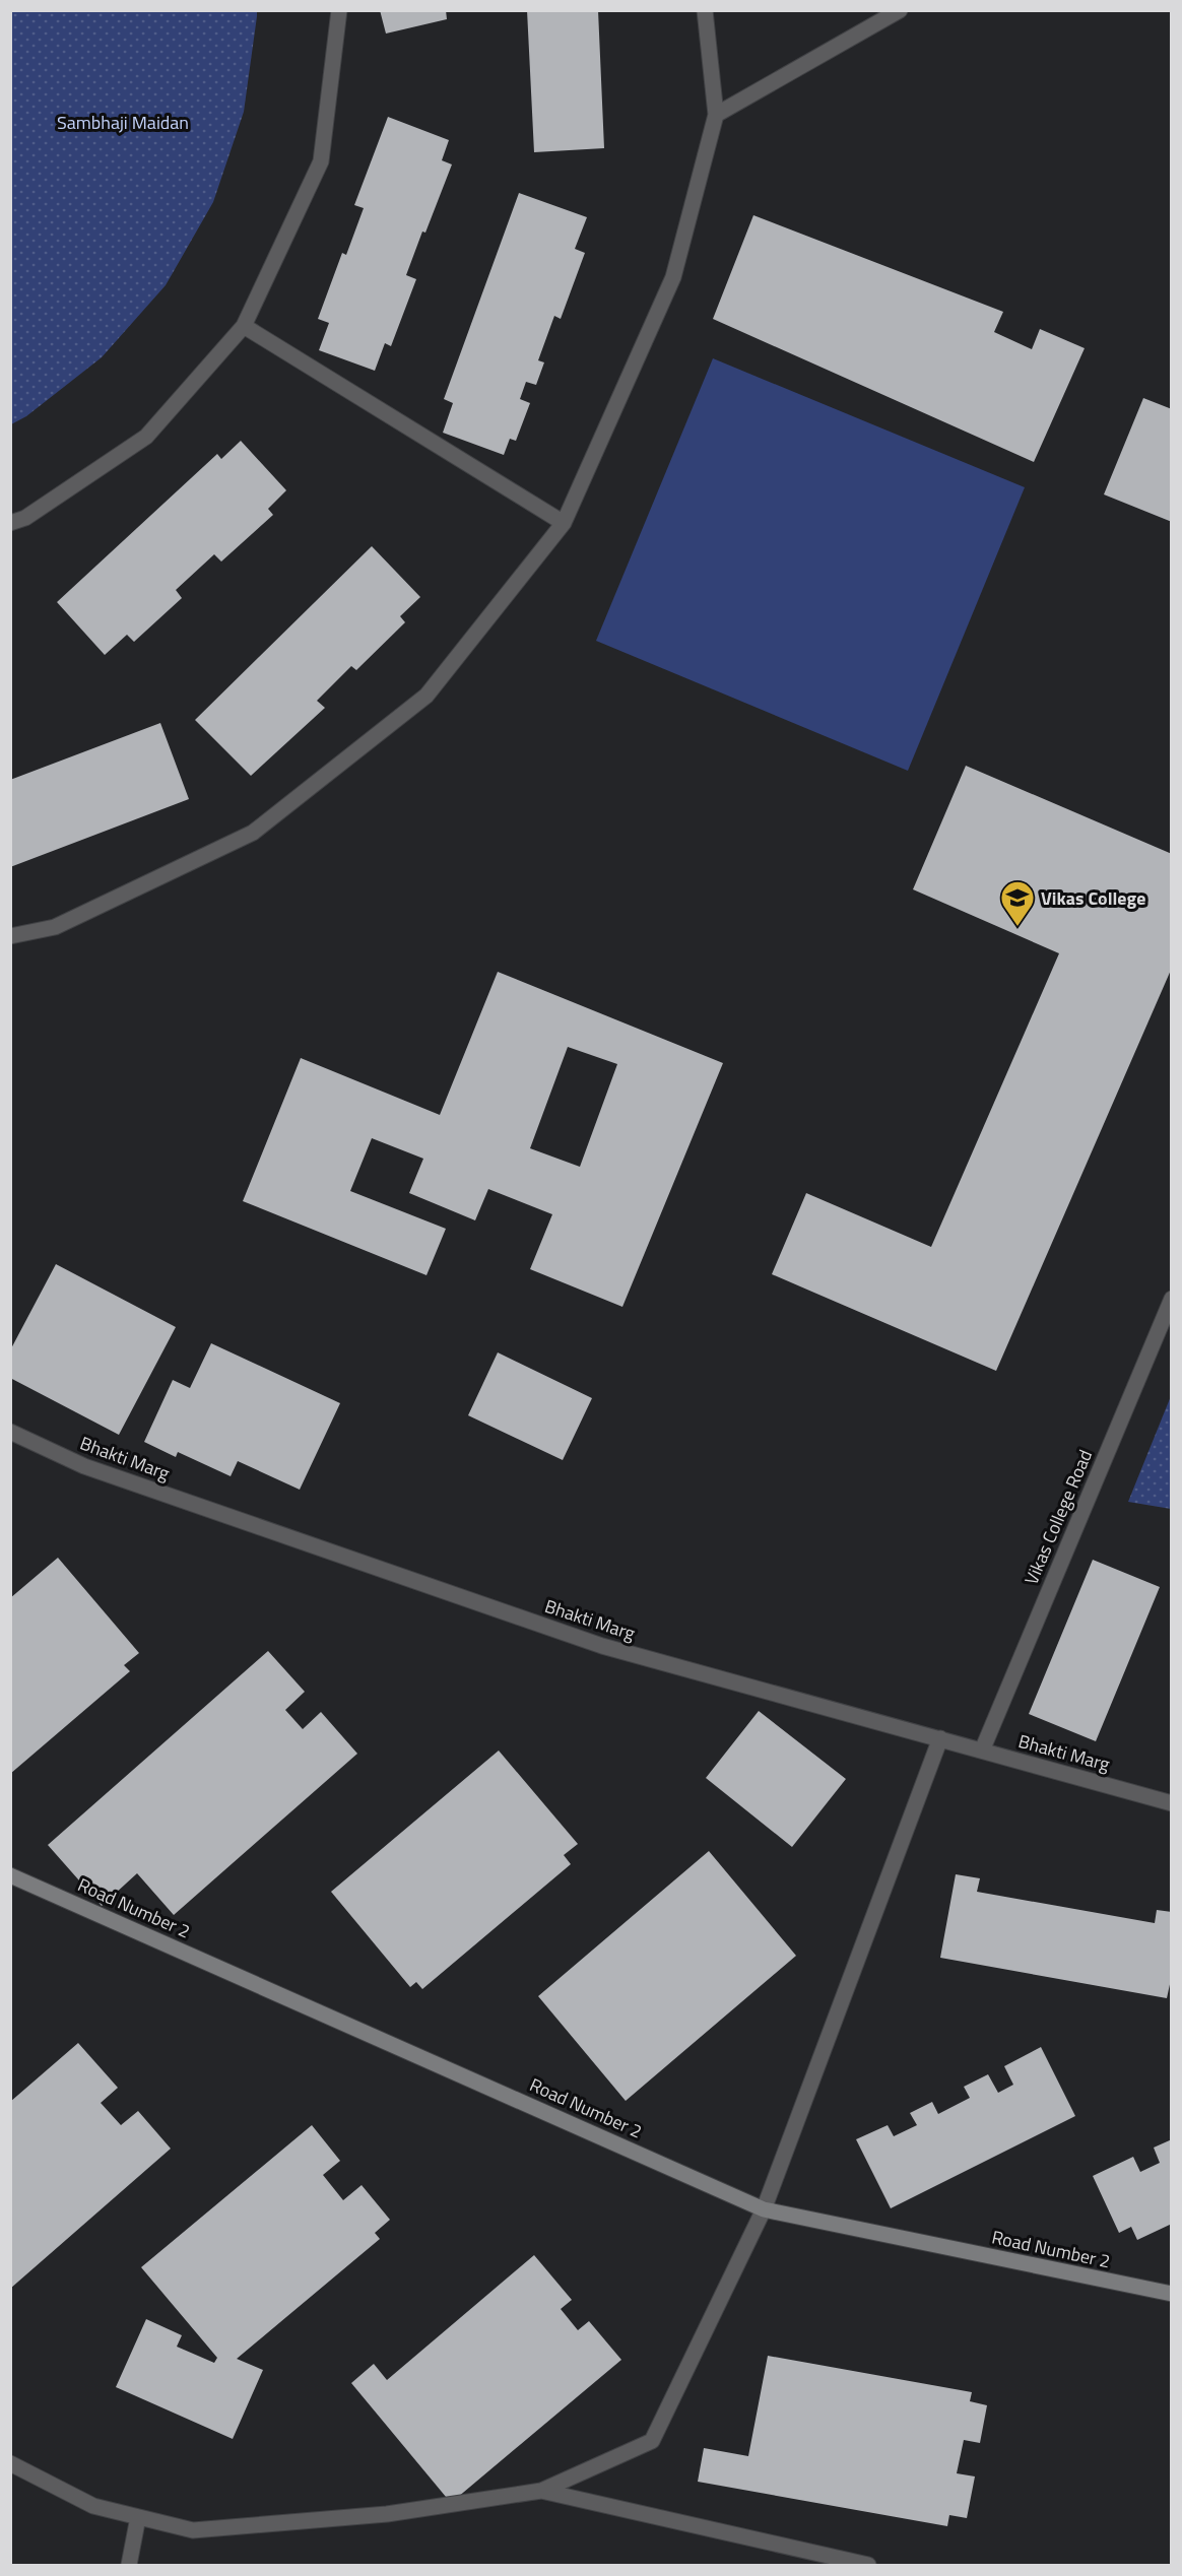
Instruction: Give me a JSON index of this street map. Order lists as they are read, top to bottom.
{
  "streets": {
    "street": ["Bhakti Marg", "Vikas College Road", "Road Number 2"]
  },
  "crossings": [
    ["Bhakti Marg", "Vikas College Road"]
  ],
  "parks": ["Sambhaji Maidan"],
  "places": {
    "school or university": ["Vikas College"]
  }
}
